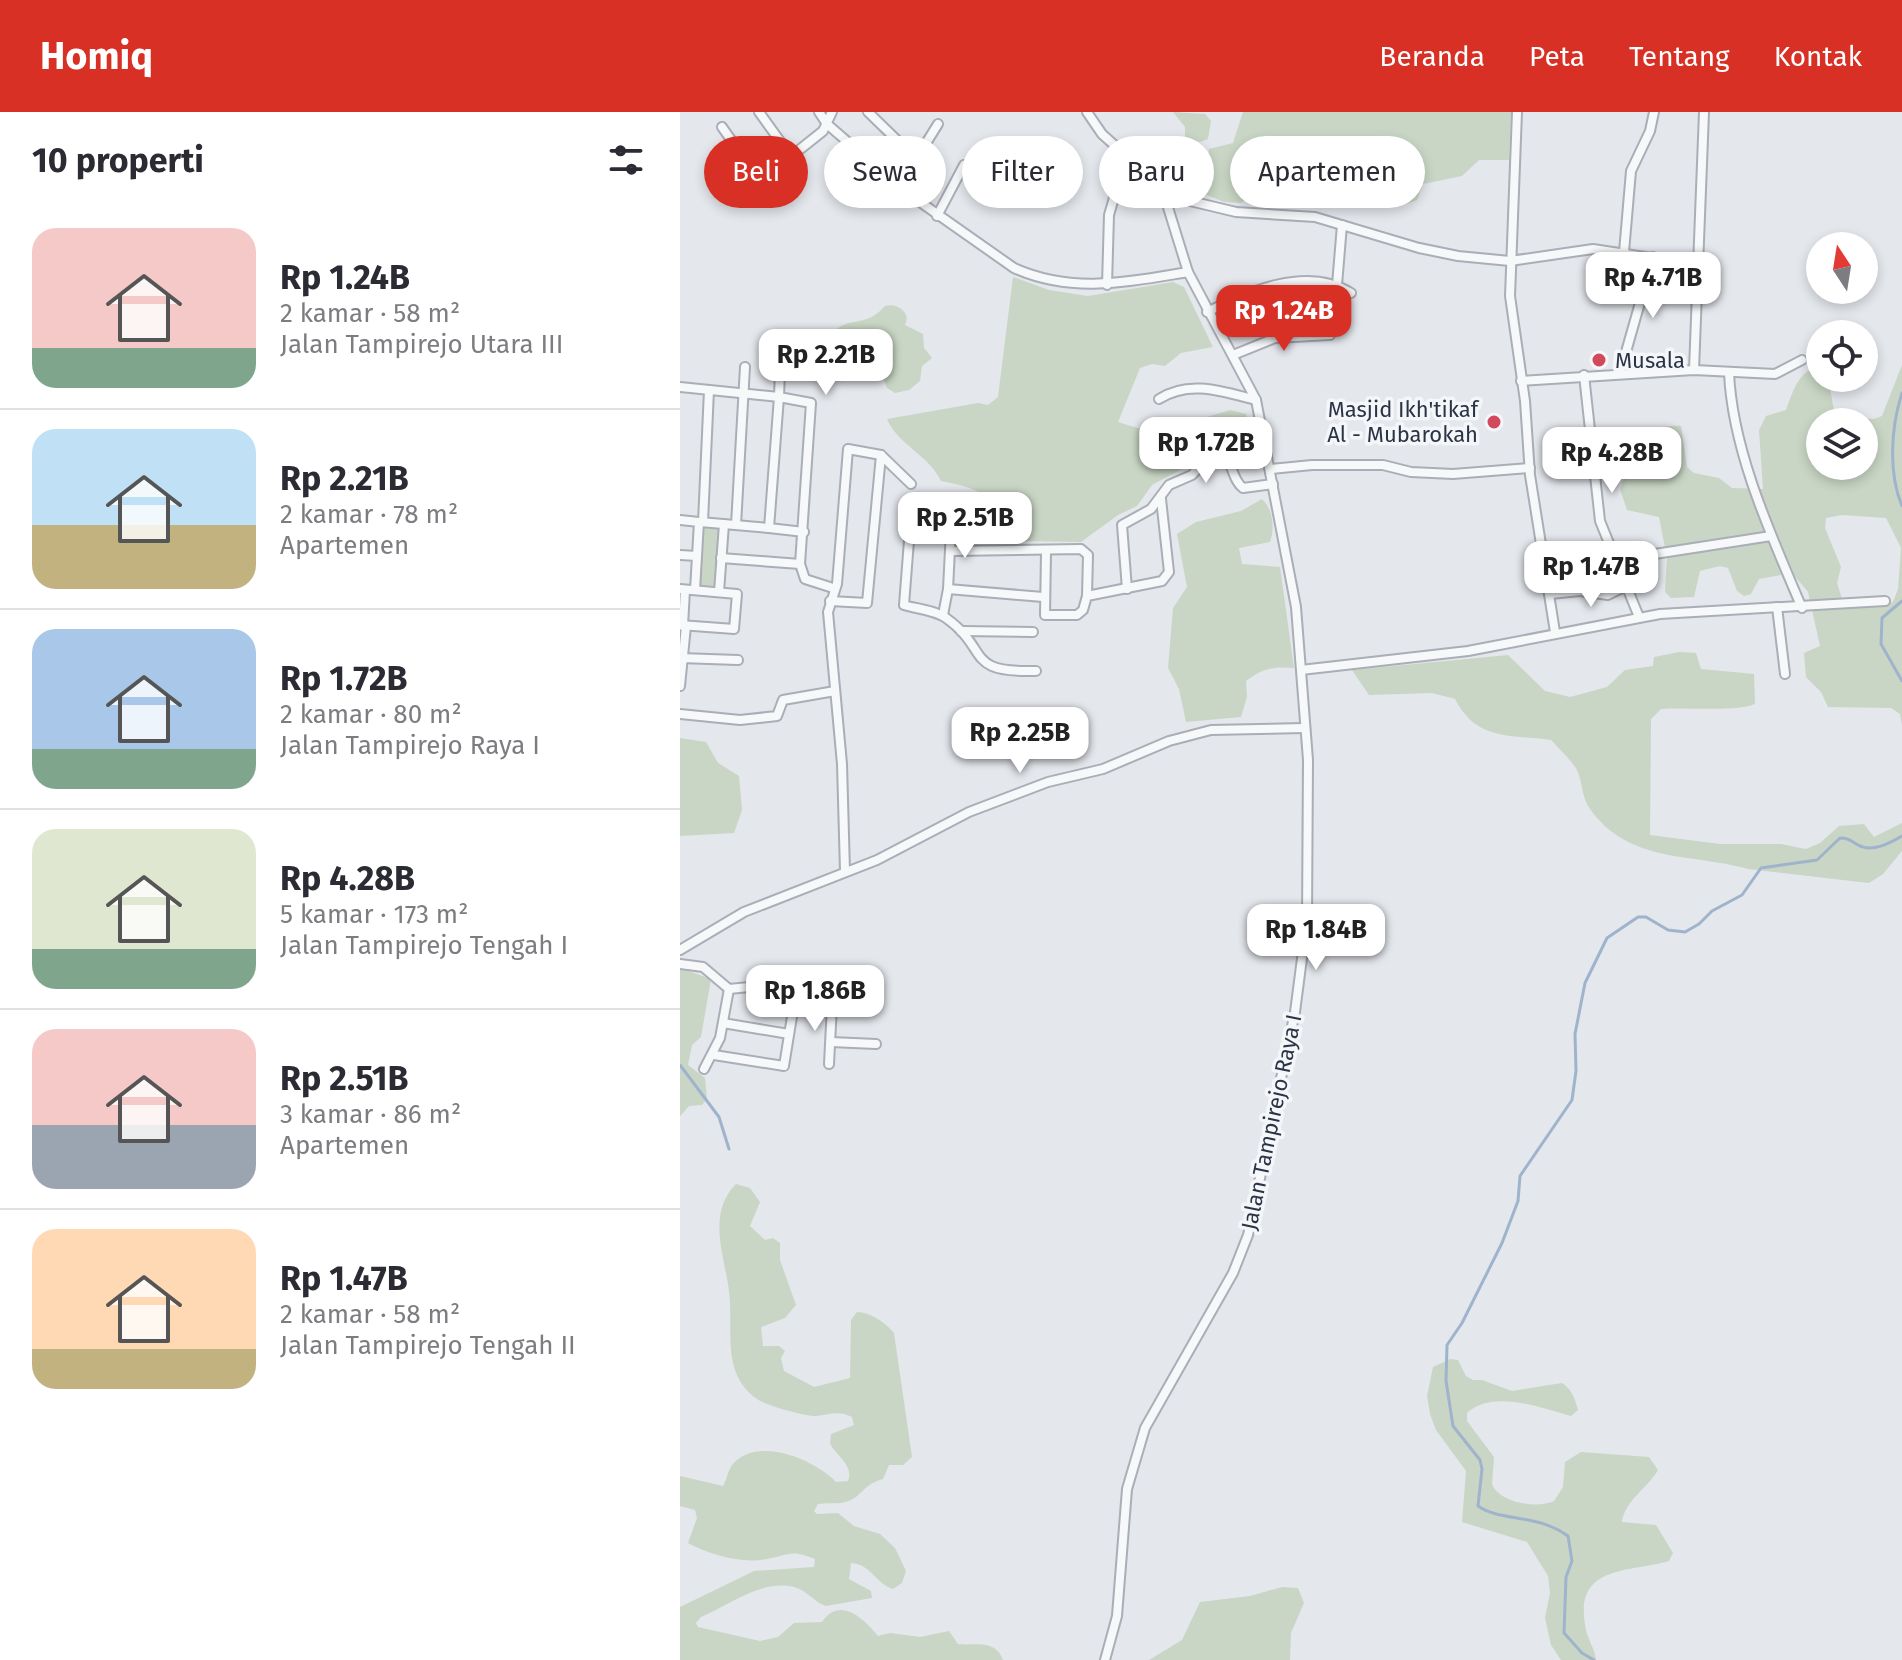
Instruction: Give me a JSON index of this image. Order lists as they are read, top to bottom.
{
  "streets": {
    "street": ["Jalan Tampirejo Raya I"]
  },
  "places": ["Musala", "Masjid Ikh'tikaf Al - Mubarokah"],
  "north": "top",
  "page": {
    "header": "Homiq",
    "nav": [
      "Beranda",
      "Peta",
      "Tentang",
      "Kontak"
    ],
    "heading": "10 properti",
    "chip": [
      "Beli",
      "Sewa",
      "Filter",
      "Baru",
      "Apartemen"
    ],
    "list": [
      {
        "name": "Rp 1.24B",
        "note": "2 kamar · 58 m² · Jalan Tampirejo Utara III"
      },
      {
        "name": "Rp 2.21B",
        "note": "2 kamar · 78 m² · Apartemen"
      },
      {
        "name": "Rp 1.72B",
        "note": "2 kamar · 80 m² · Jalan Tampirejo Raya I"
      },
      {
        "name": "Rp 4.28B",
        "note": "5 kamar · 173 m² · Jalan Tampirejo Tengah I"
      },
      {
        "name": "Rp 2.51B",
        "note": "3 kamar · 86 m² · Apartemen"
      },
      {
        "name": "Rp 1.47B",
        "note": "2 kamar · 58 m² · Jalan Tampirejo Tengah II"
      }
    ],
    "price": [
      "Rp 4.71B",
      "Rp 1.24B",
      "Rp 2.21B",
      "Rp 1.72B",
      "Rp 4.28B",
      "Rp 2.51B",
      "Rp 1.47B",
      "Rp 2.25B",
      "Rp 1.84B",
      "Rp 1.86B"
    ]
  }
}
